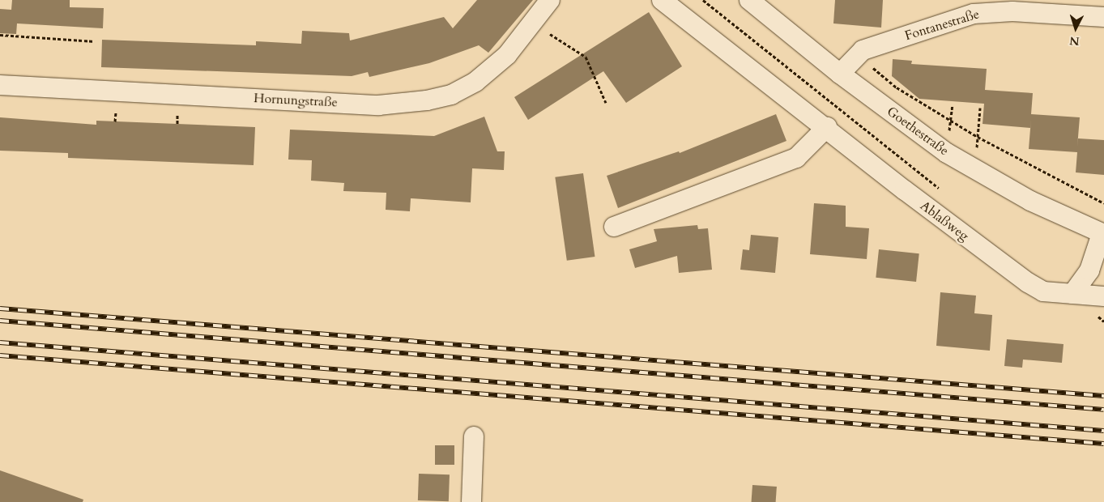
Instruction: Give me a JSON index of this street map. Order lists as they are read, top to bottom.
{
  "streets": {
    "street": [
      "Fontanestraße",
      "Hornungstraße",
      "Goethestraße",
      "Ablaßweg"
    ]
  },
  "crossings": [
    ["Fontanestraße", "Goethestraße"]
  ],
  "north": "bottom"
}
